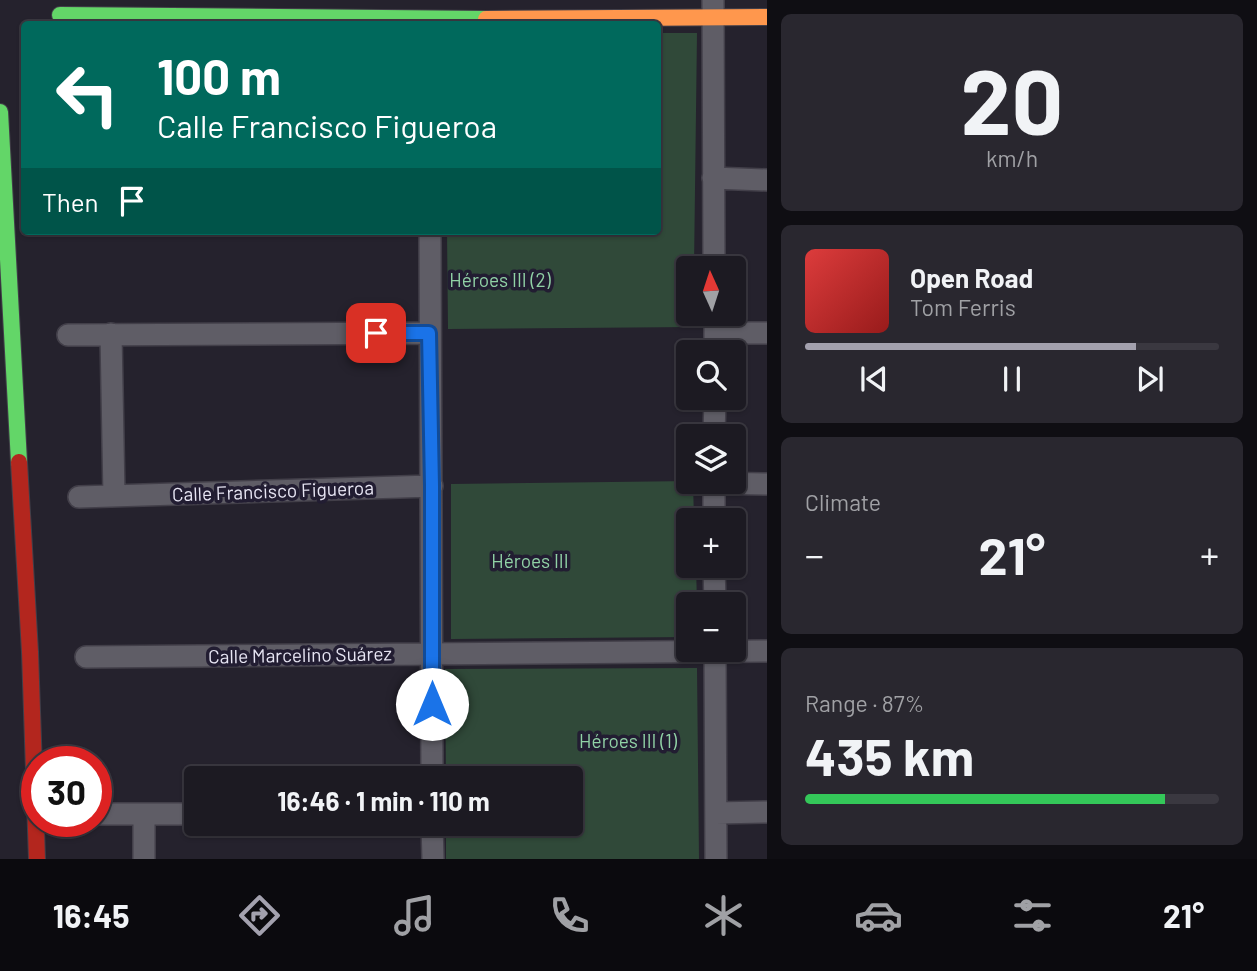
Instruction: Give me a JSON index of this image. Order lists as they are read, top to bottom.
{
  "streets": {
    "street": ["Calle Francisco Figueroa", "Calle Marcelino Suárez"]
  },
  "parks": ["Héroes III (2)", "Héroes III", "Héroes III (1)"],
  "north": "top",
  "page": {
    "tile": [
      ["20", "km/h"],
      "Climate",
      ["Range · 87%", "435 km"]
    ],
    "turn": ["100 m", "Calle Francisco Figueroa"],
    "then": "Then",
    "song": ["Open Road", "Tom Ferris"],
    "map_buttons": ["+", "−"],
    "heat": ["−", "21°", "+"],
    "limit": "30",
    "trip": "16:46 · 1 min · 110 m",
    "tabs": ["16:45", "21°"]
  }
}
